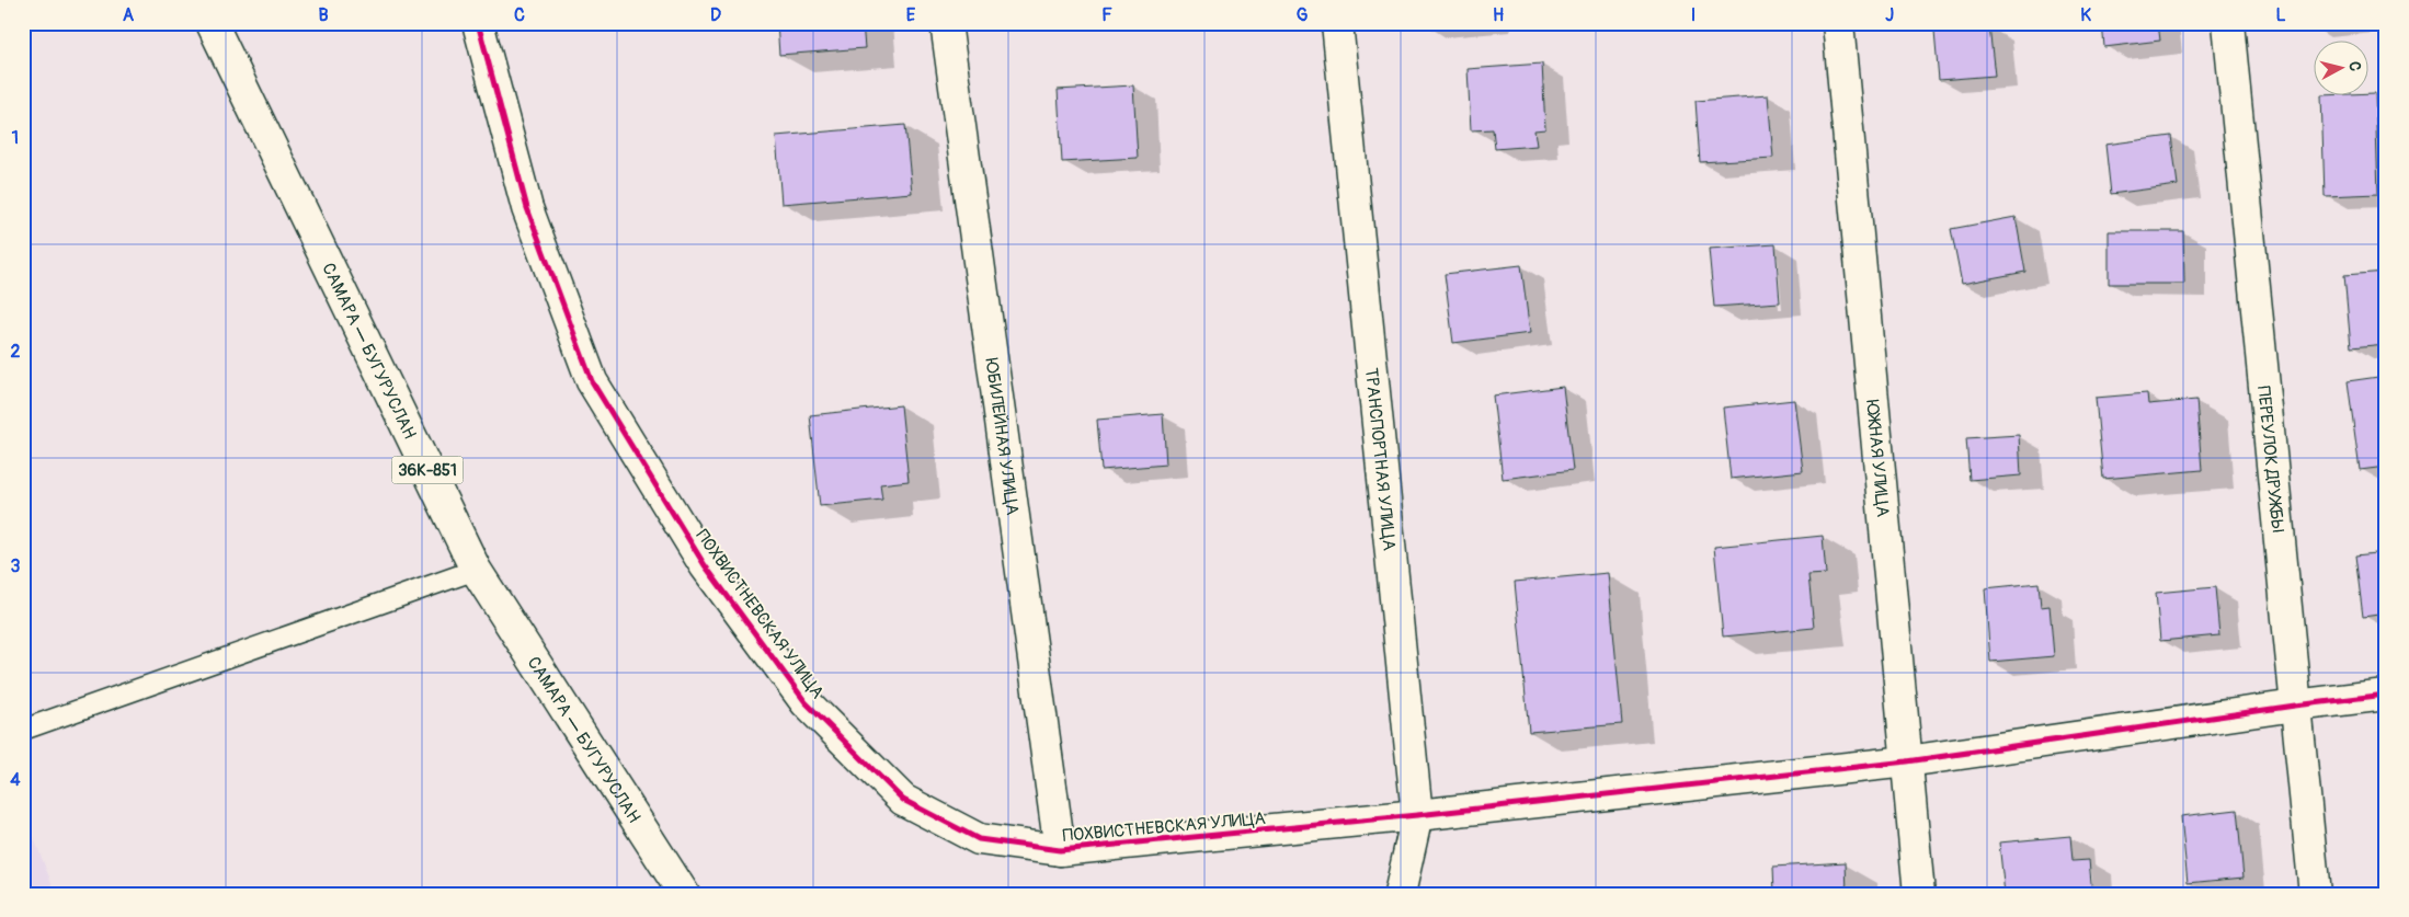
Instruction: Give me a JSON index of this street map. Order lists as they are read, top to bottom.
{
  "streets": {
    "street": [
      "САМАРА — БУГУРУСЛАН",
      "ЮБИЛЕЙНАЯ УЛИЦА",
      "ТРАНСПОРТНАЯ УЛИЦА",
      "ЮЖНАЯ УЛИЦА",
      "ПЕРЕУЛОК ДРУЖБЫ",
      "36К-851",
      "ПОХВИСТНЕВСКАЯ УЛИЦА"
    ]
  },
  "crossings": [
    ["ЮБИЛЕЙНАЯ УЛИЦА", "ПОХВИСТНЕВСКАЯ УЛИЦА"],
    ["ТРАНСПОРТНАЯ УЛИЦА", "ПОХВИСТНЕВСКАЯ УЛИЦА"],
    ["ЮЖНАЯ УЛИЦА", "ПОХВИСТНЕВСКАЯ УЛИЦА"],
    ["ПЕРЕУЛОК ДРУЖБЫ", "ПОХВИСТНЕВСКАЯ УЛИЦА"]
  ],
  "north": "right",
  "grid": {
    "columns": [
      "A",
      "B",
      "C",
      "D",
      "E",
      "F",
      "G",
      "H",
      "I",
      "J",
      "K",
      "L"
    ],
    "rows": [
      "1",
      "2",
      "3",
      "4"
    ]
  }
}
